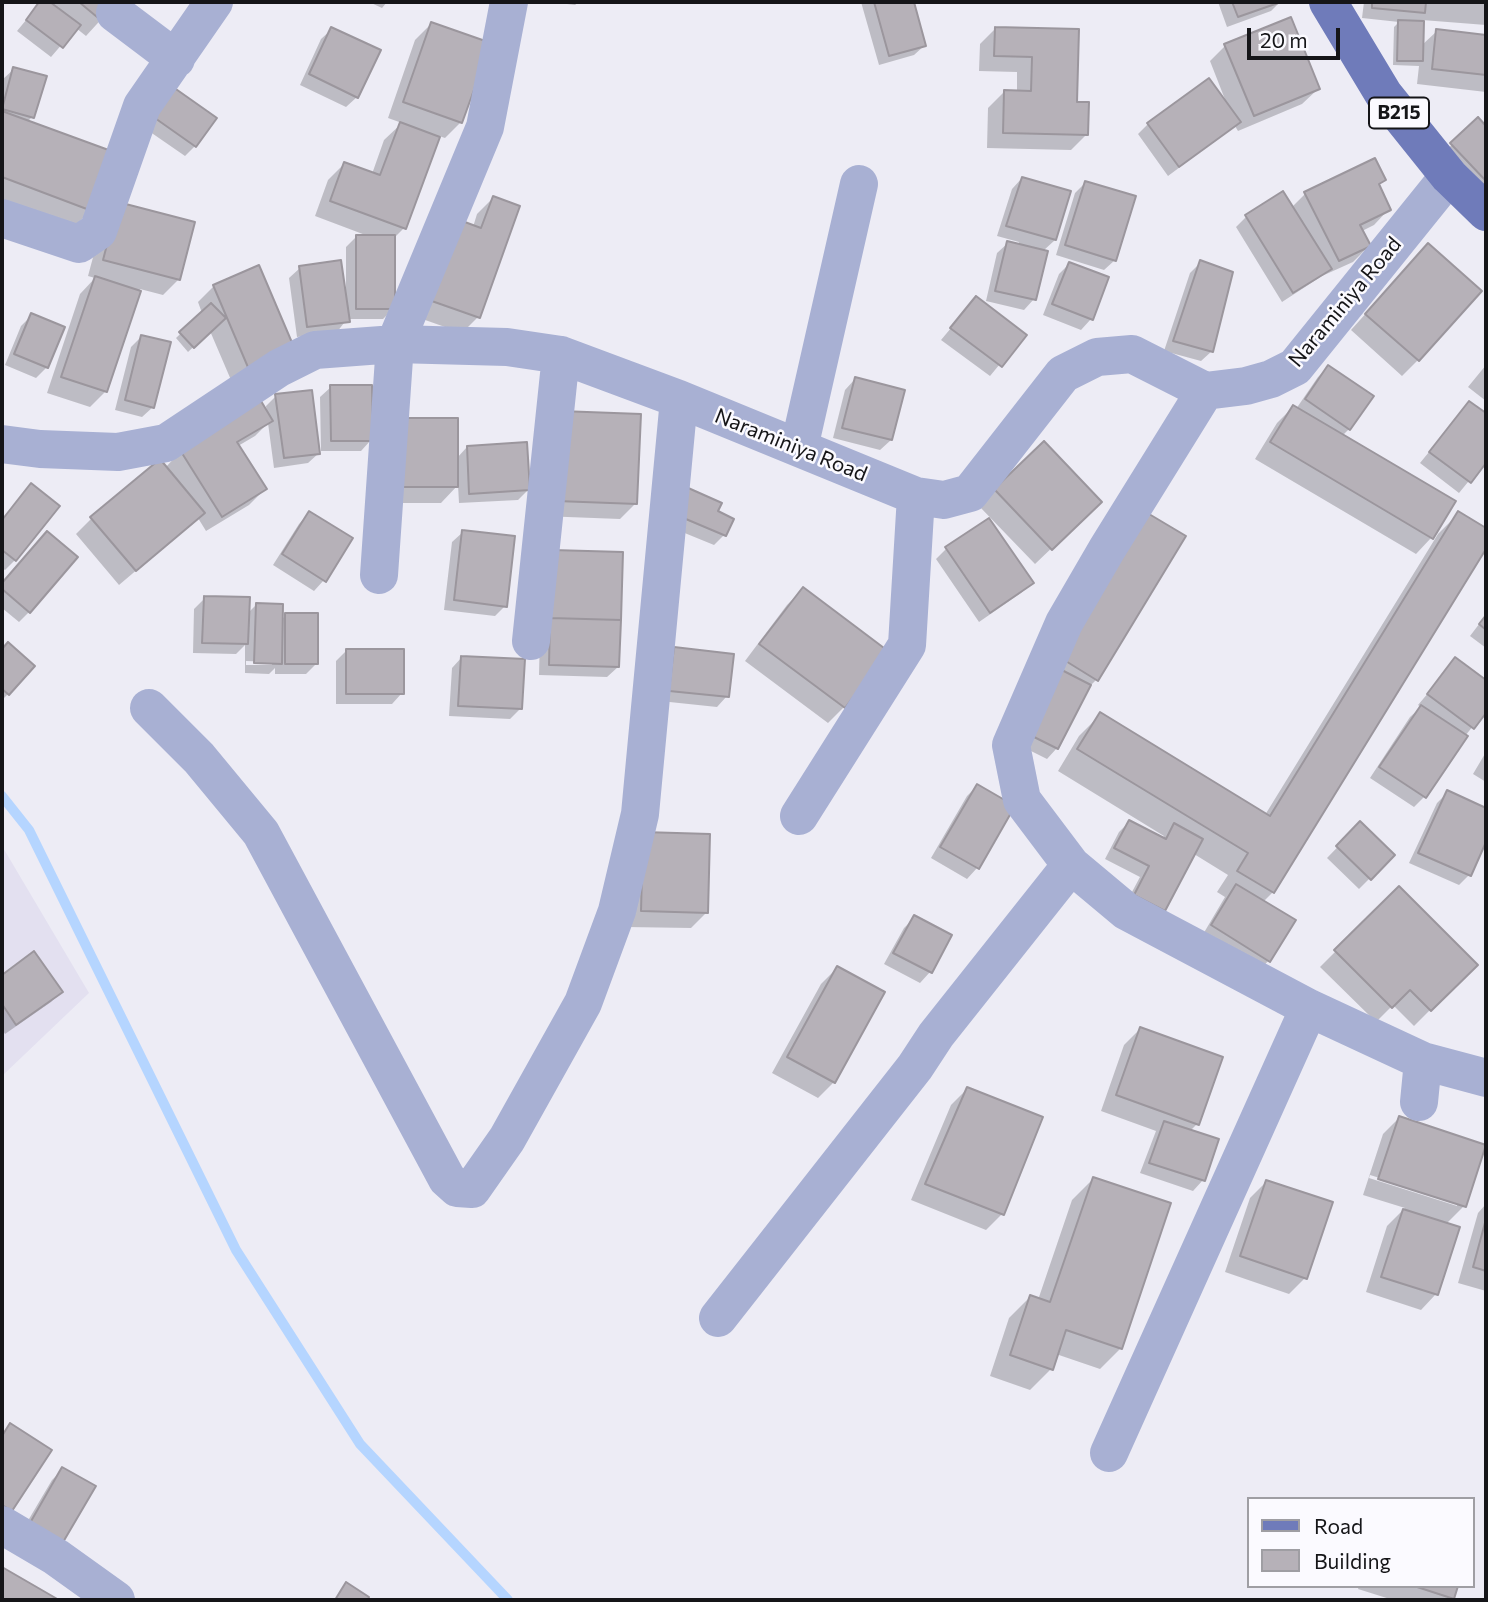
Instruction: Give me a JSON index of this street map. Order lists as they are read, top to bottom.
{
  "streets": {
    "main road": ["B215"],
    "street": ["Naraminiya Road"]
  },
  "crossings": [
    ["B215", "Naraminiya Road"]
  ],
  "legend": ["Road", "Building"],
  "scale_bar": "20 m"
}
